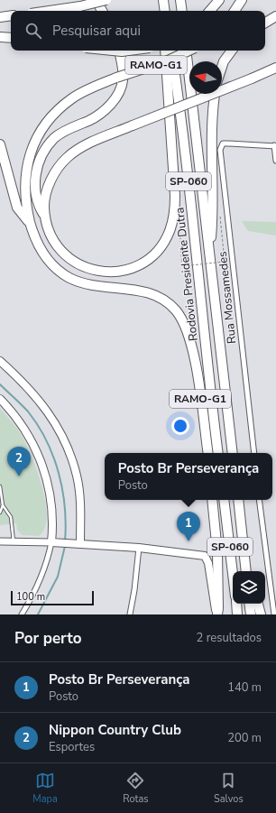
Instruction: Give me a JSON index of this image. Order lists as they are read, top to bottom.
{
  "streets": {
    "highway": ["RAMO-G1", "SP-060", "Rodovia Presidente Dutra"],
    "street": ["Rua Mossamedes"]
  },
  "scale_bar": "100 m",
  "north": "left",
  "page": {
    "search": "Pesquisar aqui",
    "pins": ["2", "1"],
    "popup": ["Posto Br Perseverança", "Posto"],
    "scale": "100 m",
    "heading": ["Por perto", "2 resultados"],
    "list": [
      {
        "mark": "1",
        "name": "Posto Br Perseverança",
        "note": "Posto",
        "value": "140 m"
      },
      {
        "mark": "2",
        "name": "Nippon Country Club",
        "note": "Esportes",
        "value": "200 m"
      }
    ],
    "nav": ["Mapa", "Rotas", "Salvos"]
  }
}
